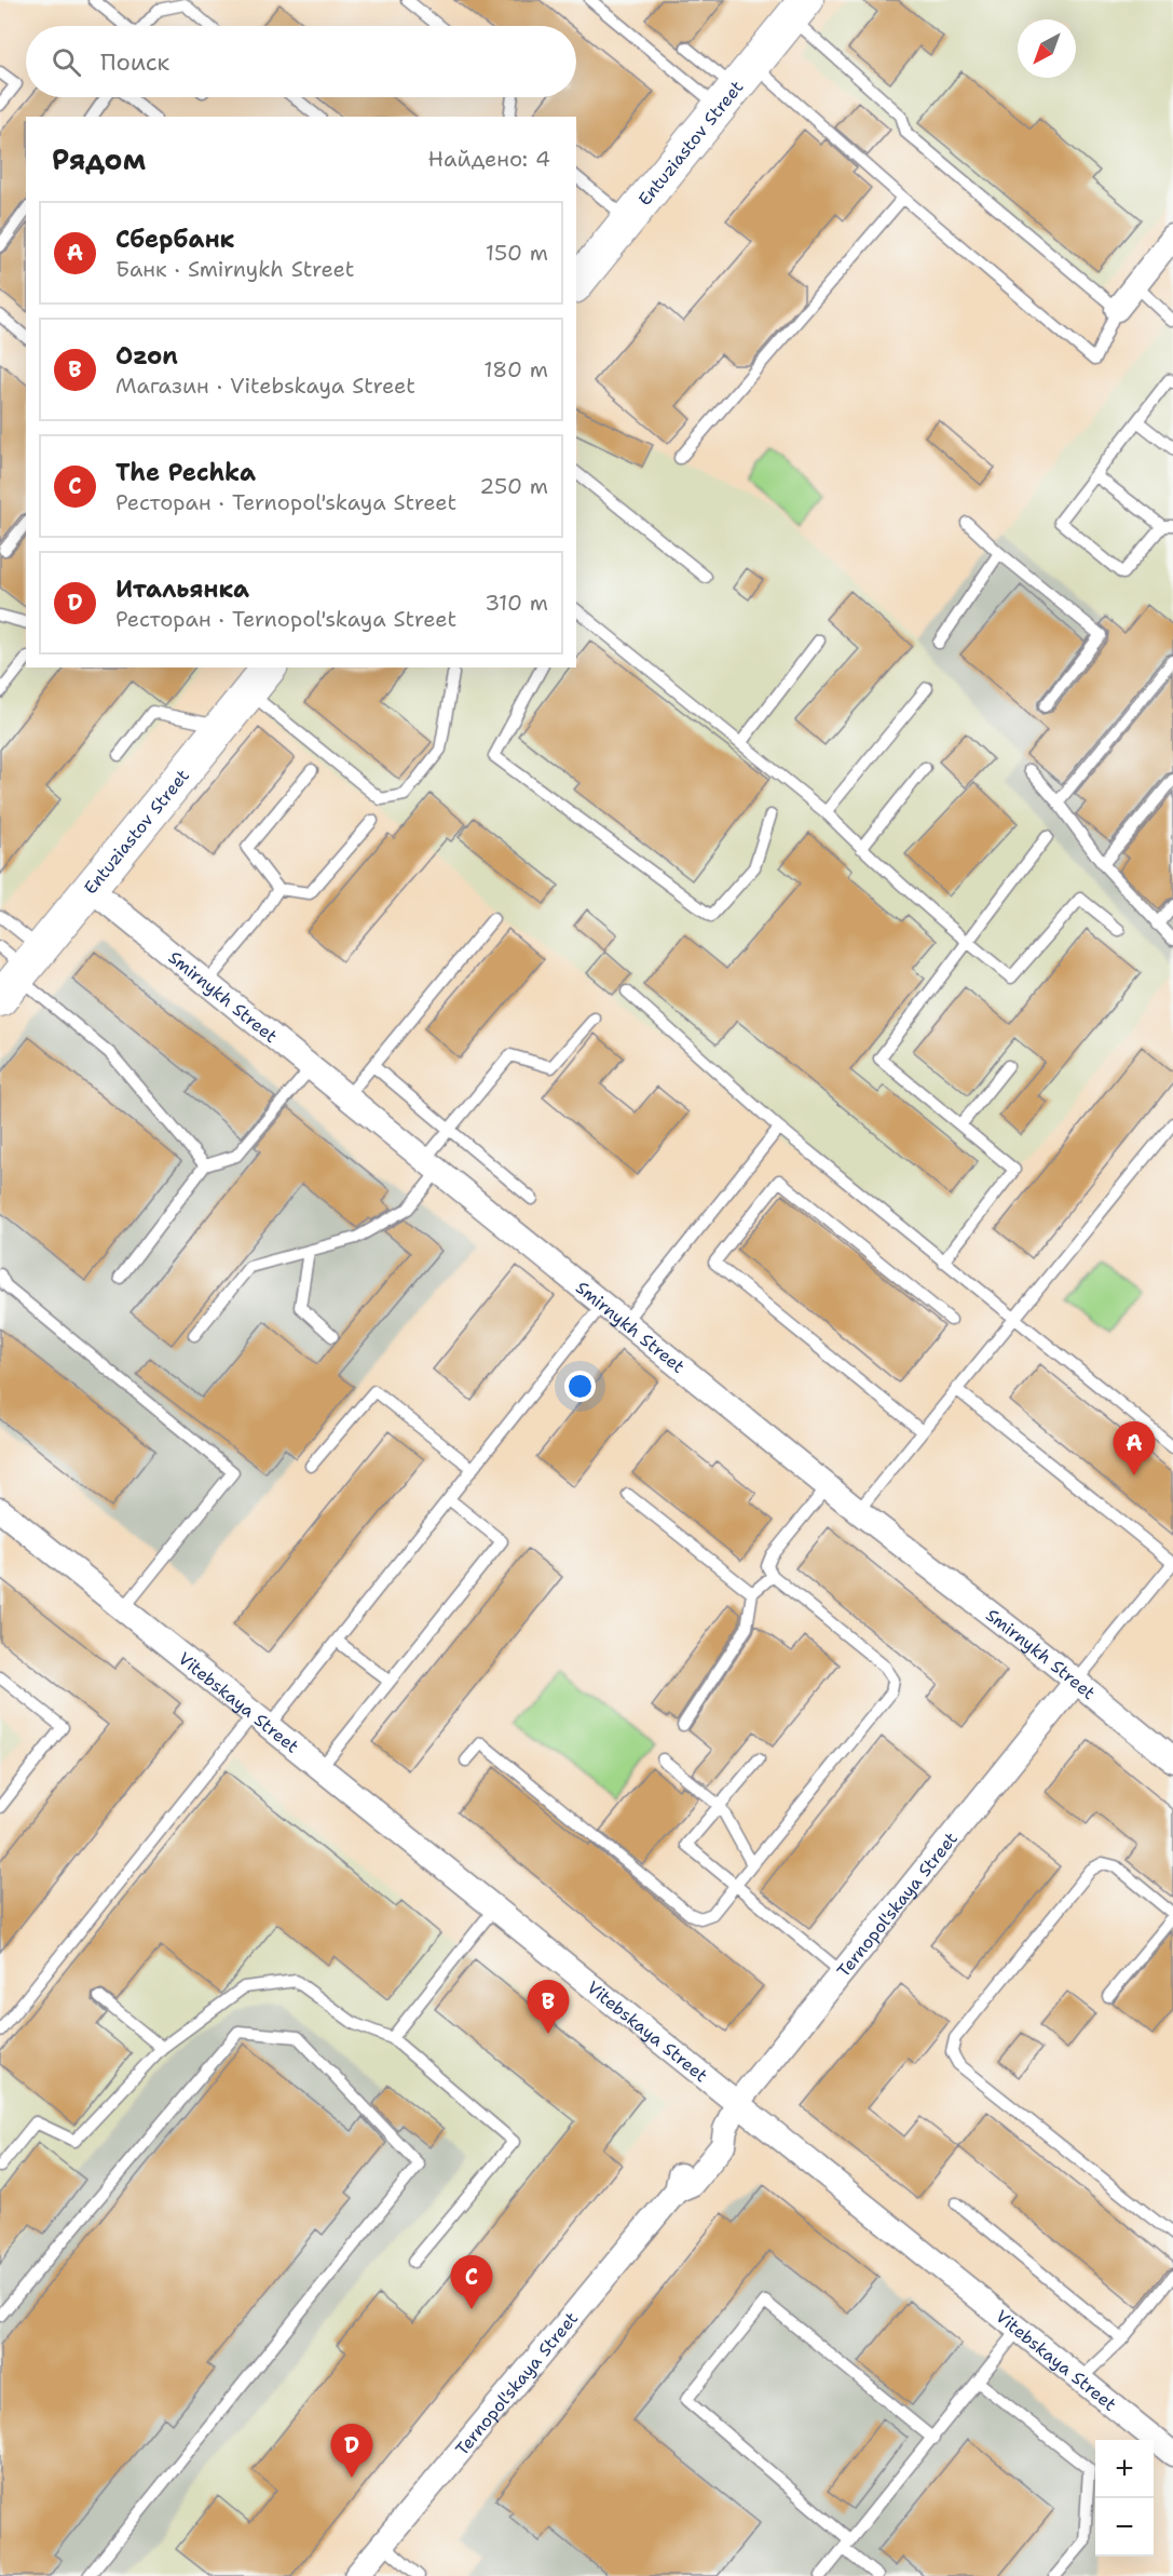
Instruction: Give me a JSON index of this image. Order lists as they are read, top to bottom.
{
  "streets": {
    "main road": ["Entuziastov Street"],
    "street": ["Smirnykh Street", "Vitebskaya Street", "Ternopol'skaya Street"]
  },
  "crossings": [
    ["Entuziastov Street", "Smirnykh Street"],
    ["Smirnykh Street", "Ternopol'skaya Street"],
    ["Vitebskaya Street", "Ternopol'skaya Street"]
  ],
  "north": "bottom left",
  "page": {
    "search": "Поиск",
    "heading": ["Рядом", "Найдено: 4"],
    "list": [
      {
        "mark": "A",
        "name": "Сбербанк",
        "note": "Банк · Smirnykh Street",
        "value": "150 m"
      },
      {
        "mark": "B",
        "name": "Ozon",
        "note": "Магазин · Vitebskaya Street",
        "value": "180 m"
      },
      {
        "mark": "C",
        "name": "The Pechka",
        "note": "Ресторан · Ternopol'skaya Street",
        "value": "250 m"
      },
      {
        "mark": "D",
        "name": "Итальянка",
        "note": "Ресторан · Ternopol'skaya Street",
        "value": "310 m"
      }
    ],
    "pins": [
      "A",
      "B",
      "C",
      "D"
    ],
    "map_buttons": ["+", "−"]
  }
}
